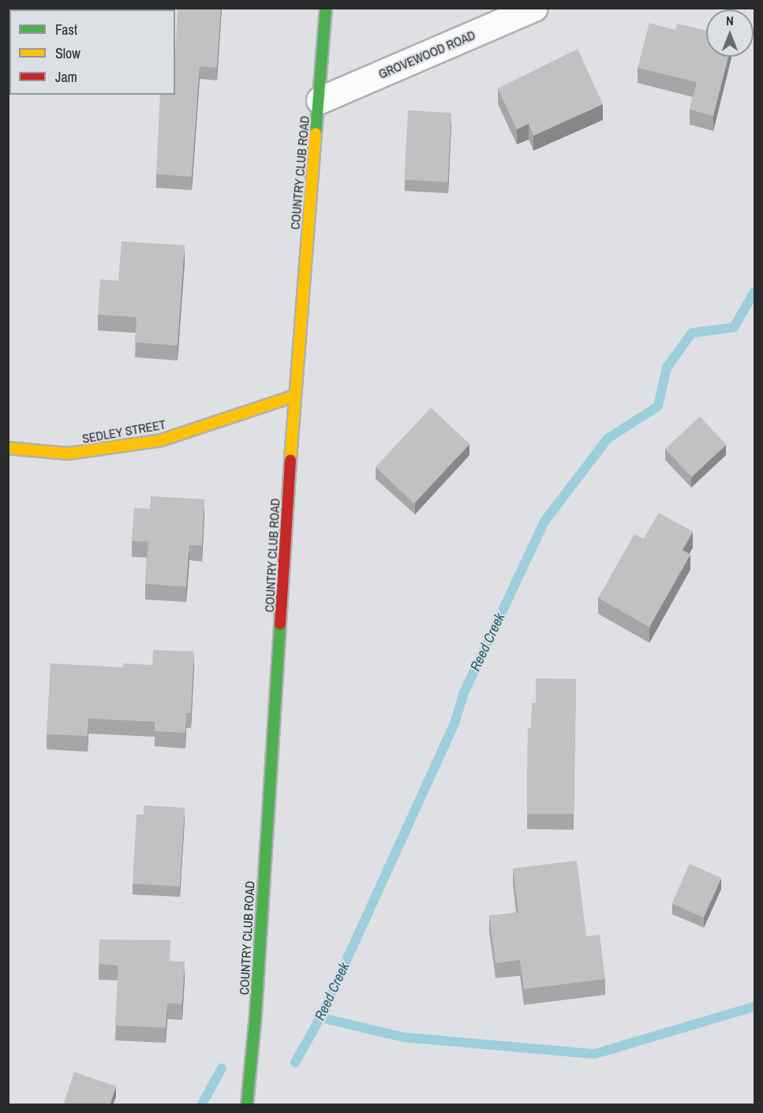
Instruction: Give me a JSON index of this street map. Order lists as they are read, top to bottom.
{
  "streets": {
    "street": ["GROVEWOOD ROAD", "COUNTRY CLUB ROAD", "SEDLEY STREET"]
  },
  "crossings": [
    ["GROVEWOOD ROAD", "COUNTRY CLUB ROAD"],
    ["COUNTRY CLUB ROAD", "SEDLEY STREET"]
  ],
  "water": ["Reed Creek"],
  "legend": ["Fast", "Slow", "Jam"],
  "north": "top"
}
